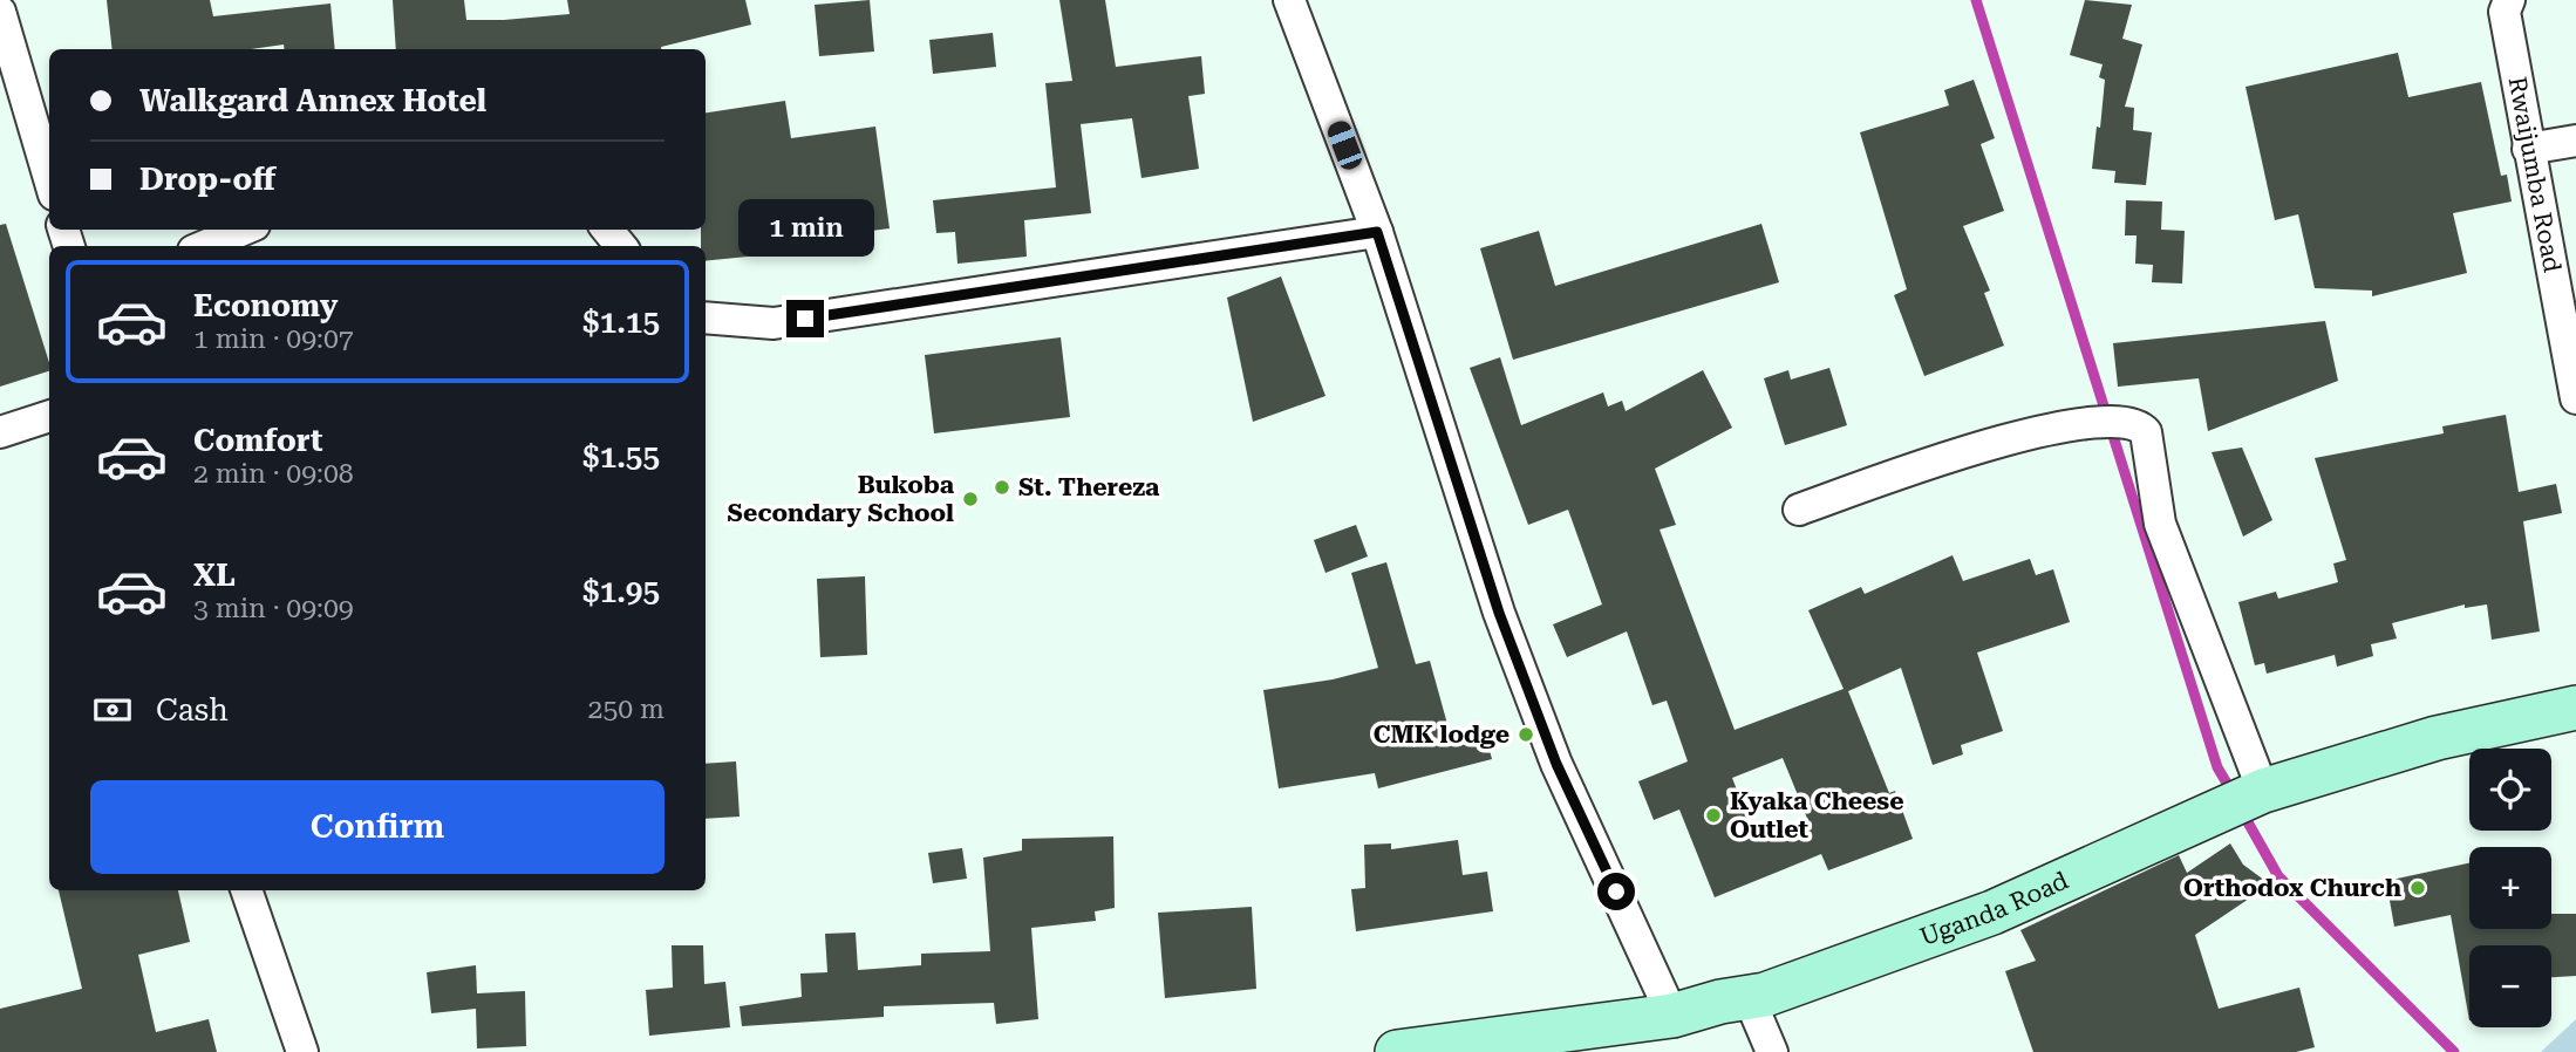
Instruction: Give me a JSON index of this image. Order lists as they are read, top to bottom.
{
  "streets": {
    "main road": ["Uganda Road"],
    "street": ["Rwaijumba Road"]
  },
  "places": [
    "St. Thereza",
    "Bukoba Secondary School",
    "CMK lodge",
    "Kyaka Cheese Outlet",
    "Orthodox Church"
  ],
  "page": {
    "banner": ["Walkgard Annex Hotel", "Drop-off"],
    "bubble": "1 min",
    "list": [
      {
        "name": "Economy",
        "note": "1 min · 09:07",
        "value": "$1.15"
      },
      {
        "name": "Comfort",
        "note": "2 min · 09:08",
        "value": "$1.55"
      },
      {
        "name": "XL",
        "note": "3 min · 09:09",
        "value": "$1.95"
      }
    ],
    "pay": ["Cash", "250 m"],
    "map_buttons": ["+", "−"],
    "buttons": "Confirm"
  }
}
